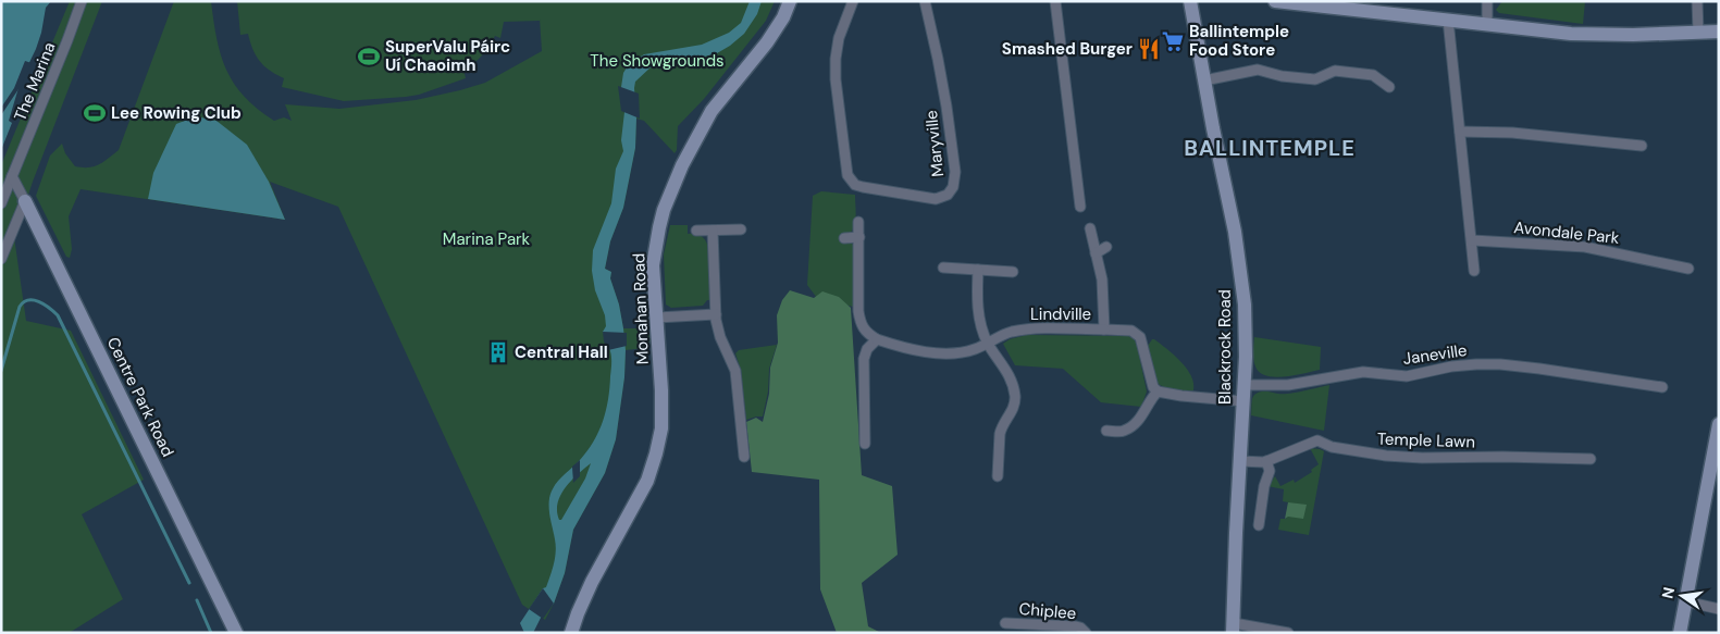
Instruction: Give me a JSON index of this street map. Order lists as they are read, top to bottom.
{
  "streets": {
    "street": [
      "The Marina",
      "Maryville",
      "Avondale Park",
      "Monahan Road",
      "Lindville",
      "Blackrock Road",
      "Janeville",
      "Centre Park Road",
      "Temple Lawn",
      "Chiplee"
    ]
  },
  "crossings": [
    ["The Marina", "Centre Park Road"],
    ["Blackrock Road", "Janeville"],
    ["Blackrock Road", "Temple Lawn"]
  ],
  "districts": ["BALLINTEMPLE"],
  "parks": ["The Showgrounds", "Marina Park"],
  "places": {
    "supermarket": ["Ballintemple Food Store"],
    "restaurant": ["Smashed Burger"],
    "sports": ["SuperValu Páirc Uí Chaoimh", "Lee Rowing Club"],
    "building": ["Central Hall"]
  },
  "north": "left"
}
